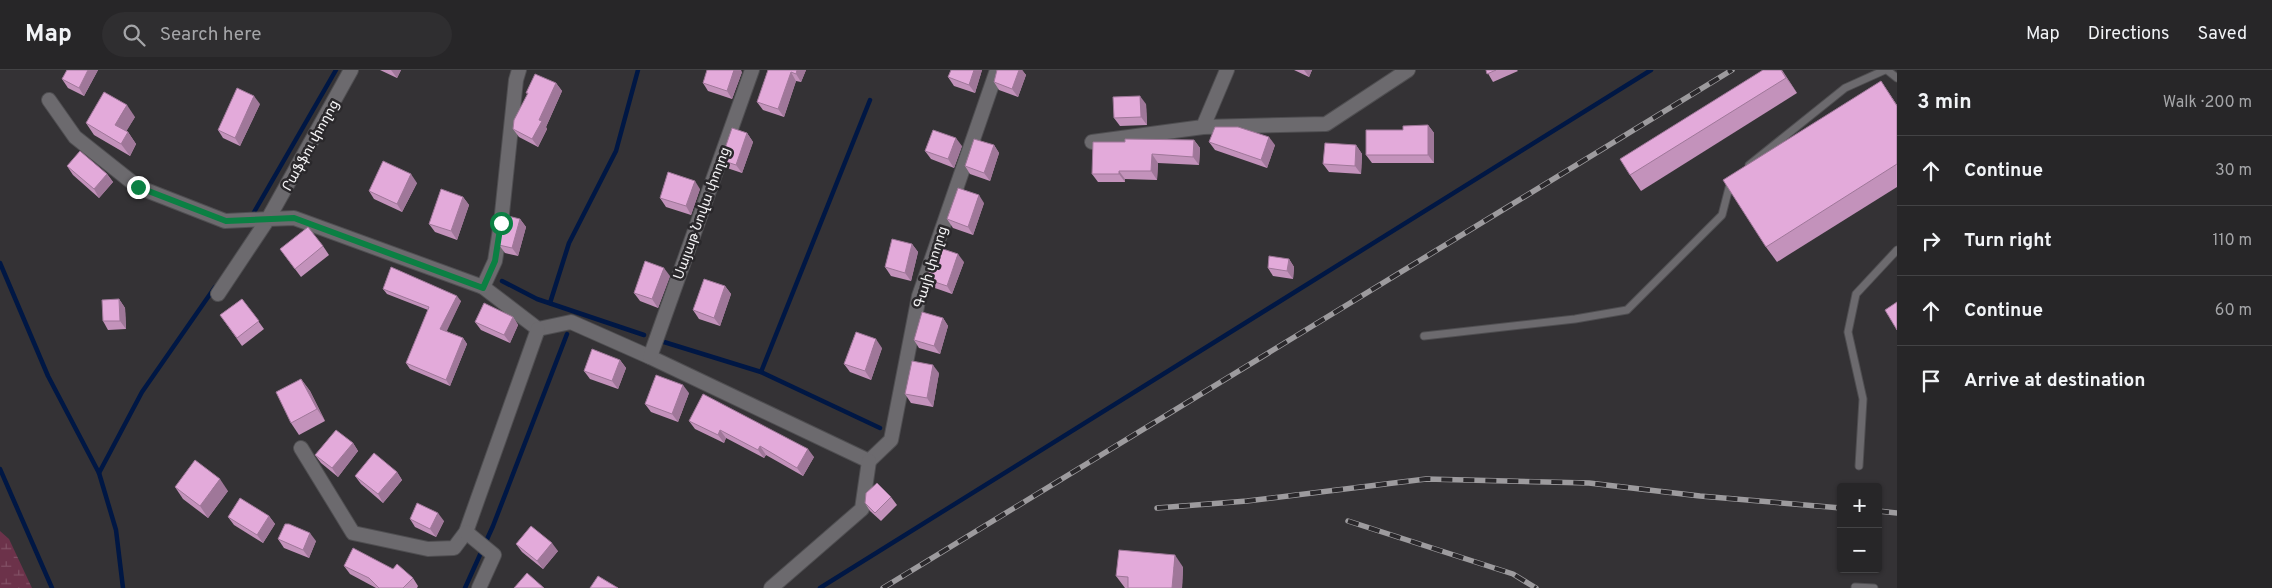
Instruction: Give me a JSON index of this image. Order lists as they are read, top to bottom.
{
  "streets": {
    "street": ["Րաֆֆու փողոց", "Սայաթ Նովա փողոց", "Գայի փողոց"]
  },
  "page": {
    "header": "Map",
    "search": "Search here",
    "nav": ["Map", "Directions", "Saved"],
    "heading": ["3 min", "Walk · 200 m"],
    "list": [
      ["Continue", "30 m"],
      ["Turn right", "110 m"],
      ["Continue", "60 m"],
      "Arrive at destination"
    ],
    "map_buttons": ["+", "−"]
  }
}
